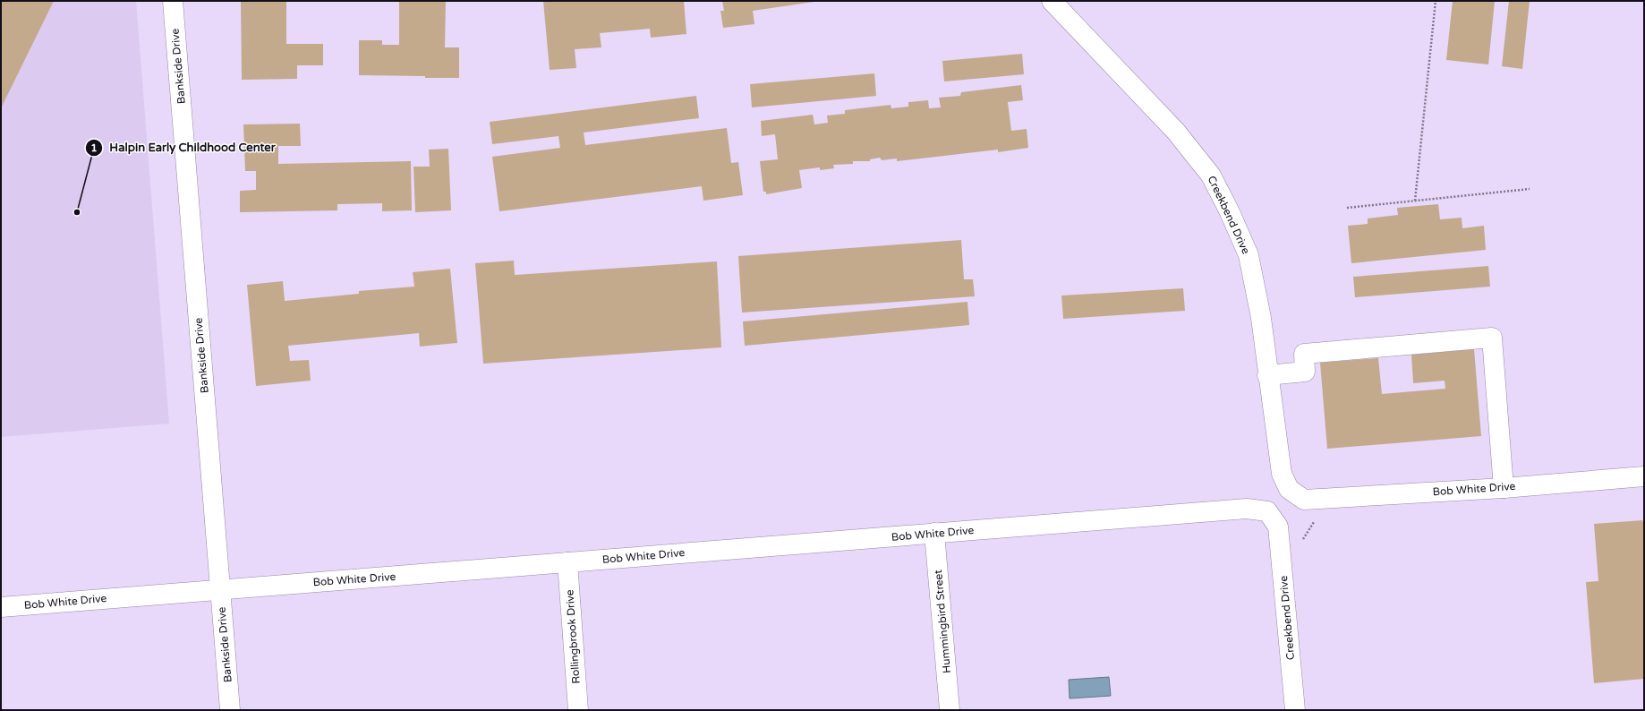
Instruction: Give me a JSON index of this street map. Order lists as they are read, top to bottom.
{
  "streets": {
    "street": [
      "Bankside Drive",
      "Creekbend Drive",
      "Bob White Drive",
      "Hummingbird Street",
      "Rollingbrook Drive"
    ]
  },
  "crossings": [
    ["Bankside Drive", "Bob White Drive"],
    ["Creekbend Drive", "Bob White Drive"],
    ["Bob White Drive", "Hummingbird Street"],
    ["Bob White Drive", "Rollingbrook Drive"]
  ],
  "places": ["Halpin Early Childhood Center"]
}
